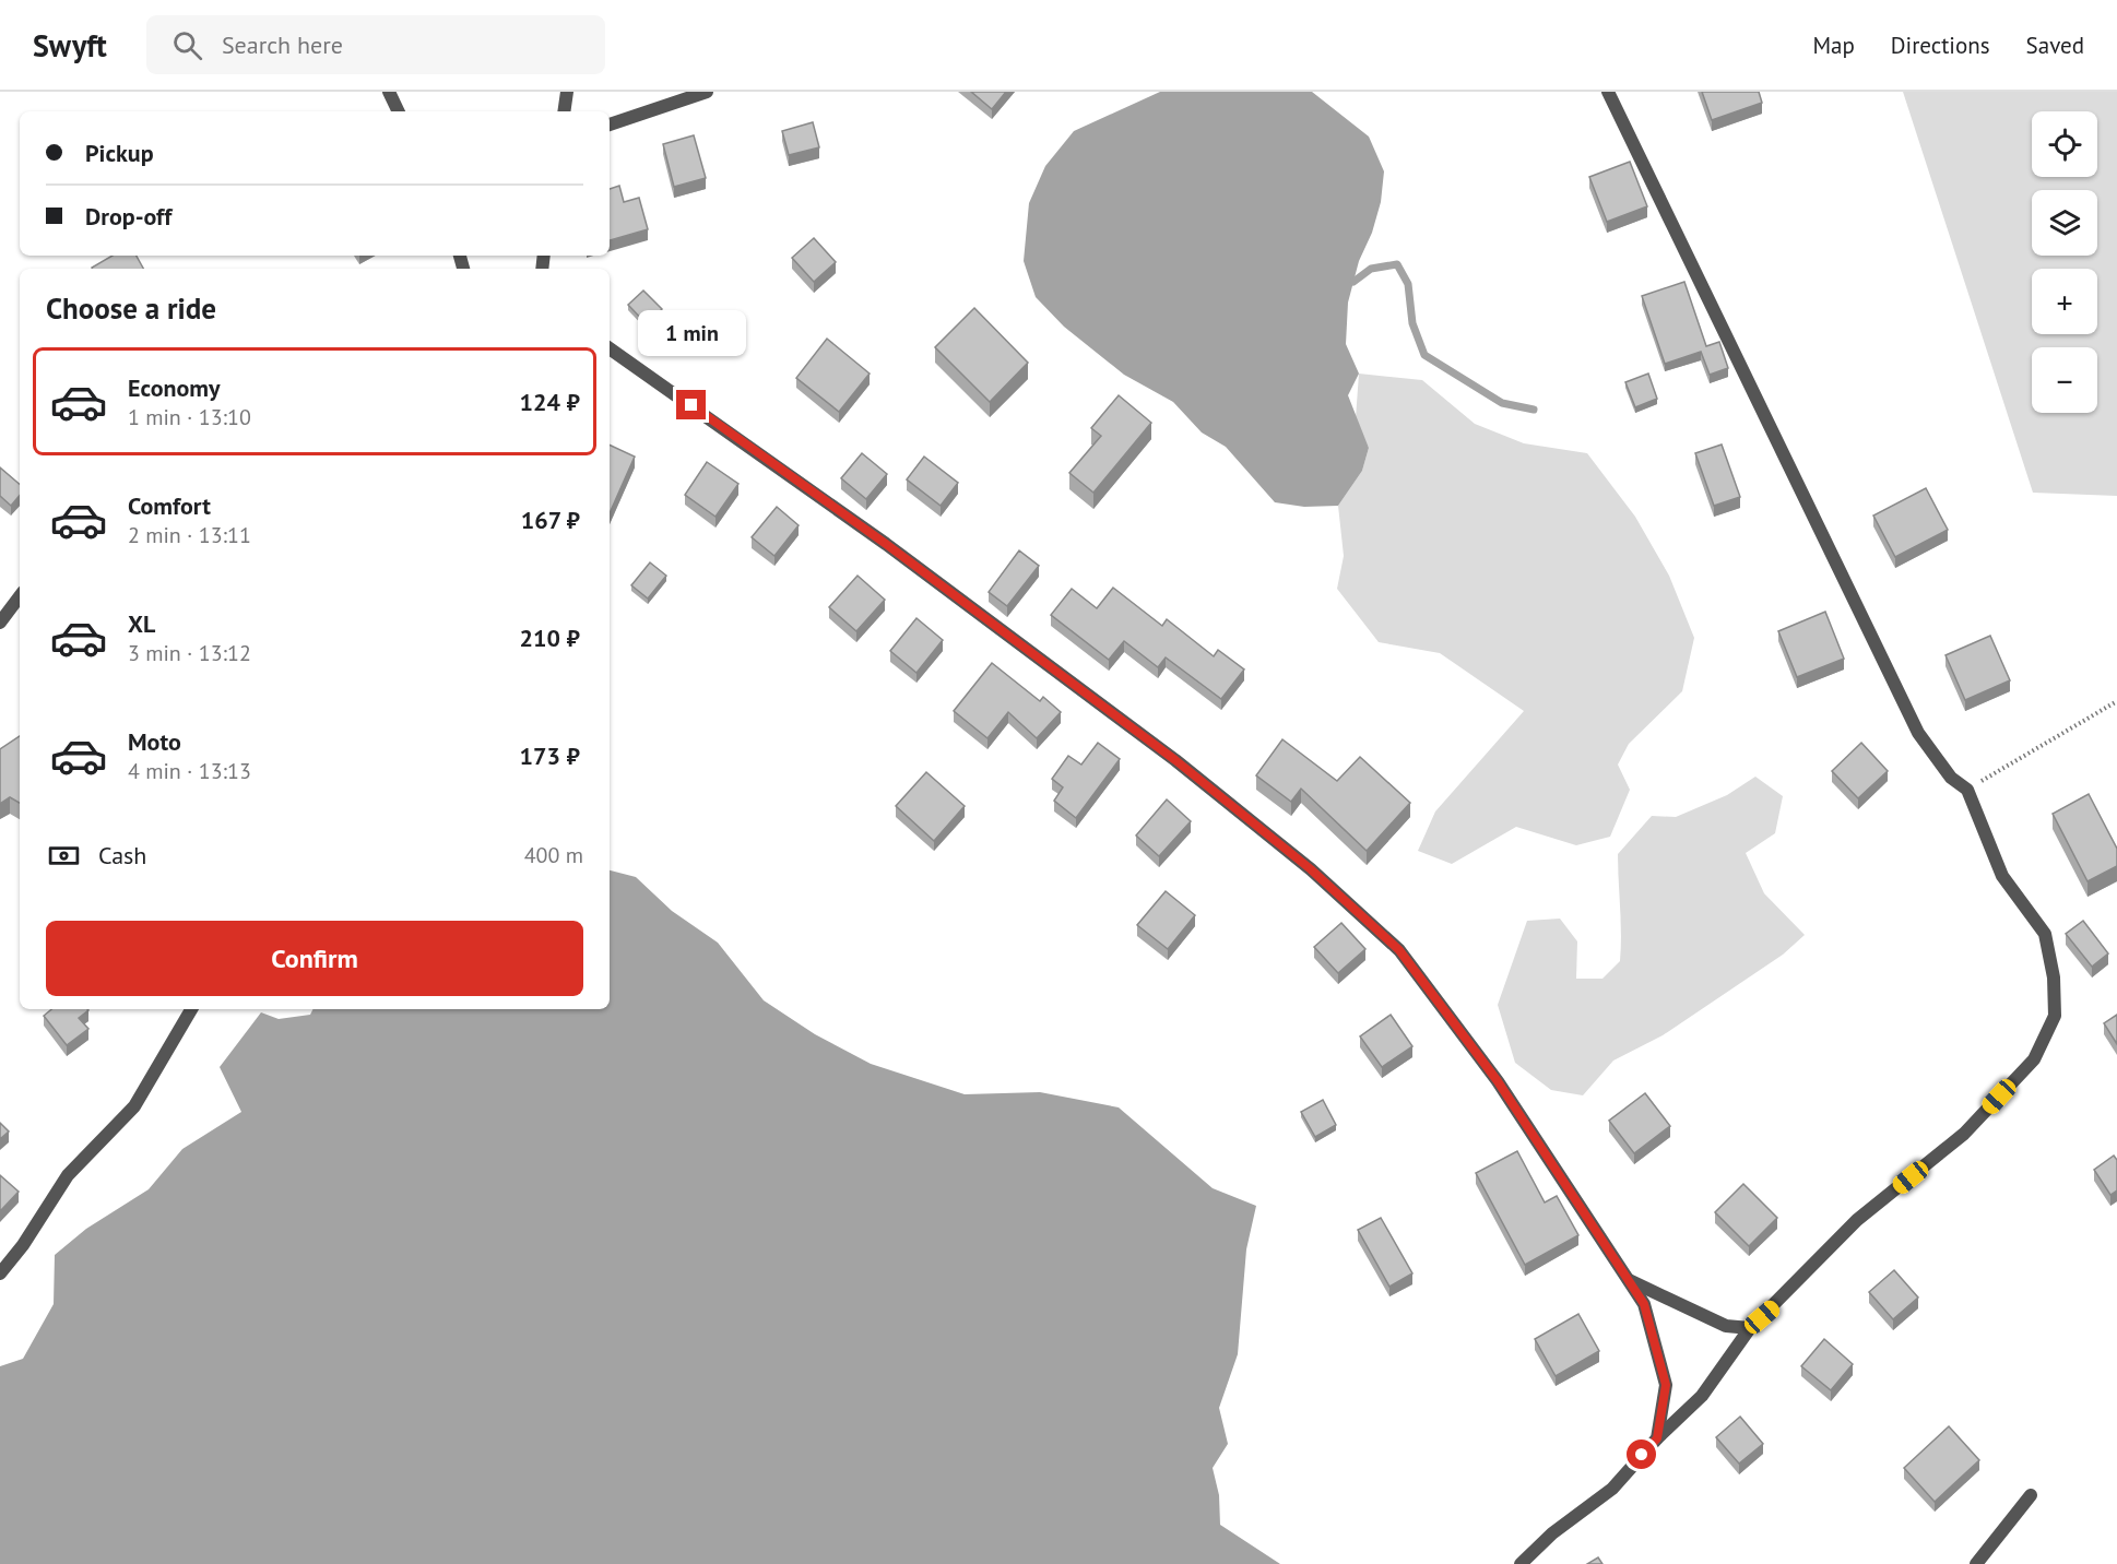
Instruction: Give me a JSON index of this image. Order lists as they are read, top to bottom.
{
  "page": {
    "header": "Swyft",
    "search": "Search here",
    "nav": ["Map", "Directions", "Saved"],
    "map_buttons": ["+", "−"],
    "banner": ["Pickup", "Drop-off"],
    "heading": "Choose a ride",
    "bubble": "1 min",
    "list": [
      {
        "name": "Economy",
        "note": "1 min · 13:10",
        "value": "124 ₽"
      },
      {
        "name": "Comfort",
        "note": "2 min · 13:11",
        "value": "167 ₽"
      },
      {
        "name": "XL",
        "note": "3 min · 13:12",
        "value": "210 ₽"
      },
      {
        "name": "Moto",
        "note": "4 min · 13:13",
        "value": "173 ₽"
      }
    ],
    "pay": ["Cash", "400 m"],
    "buttons": "Confirm"
  }
}
